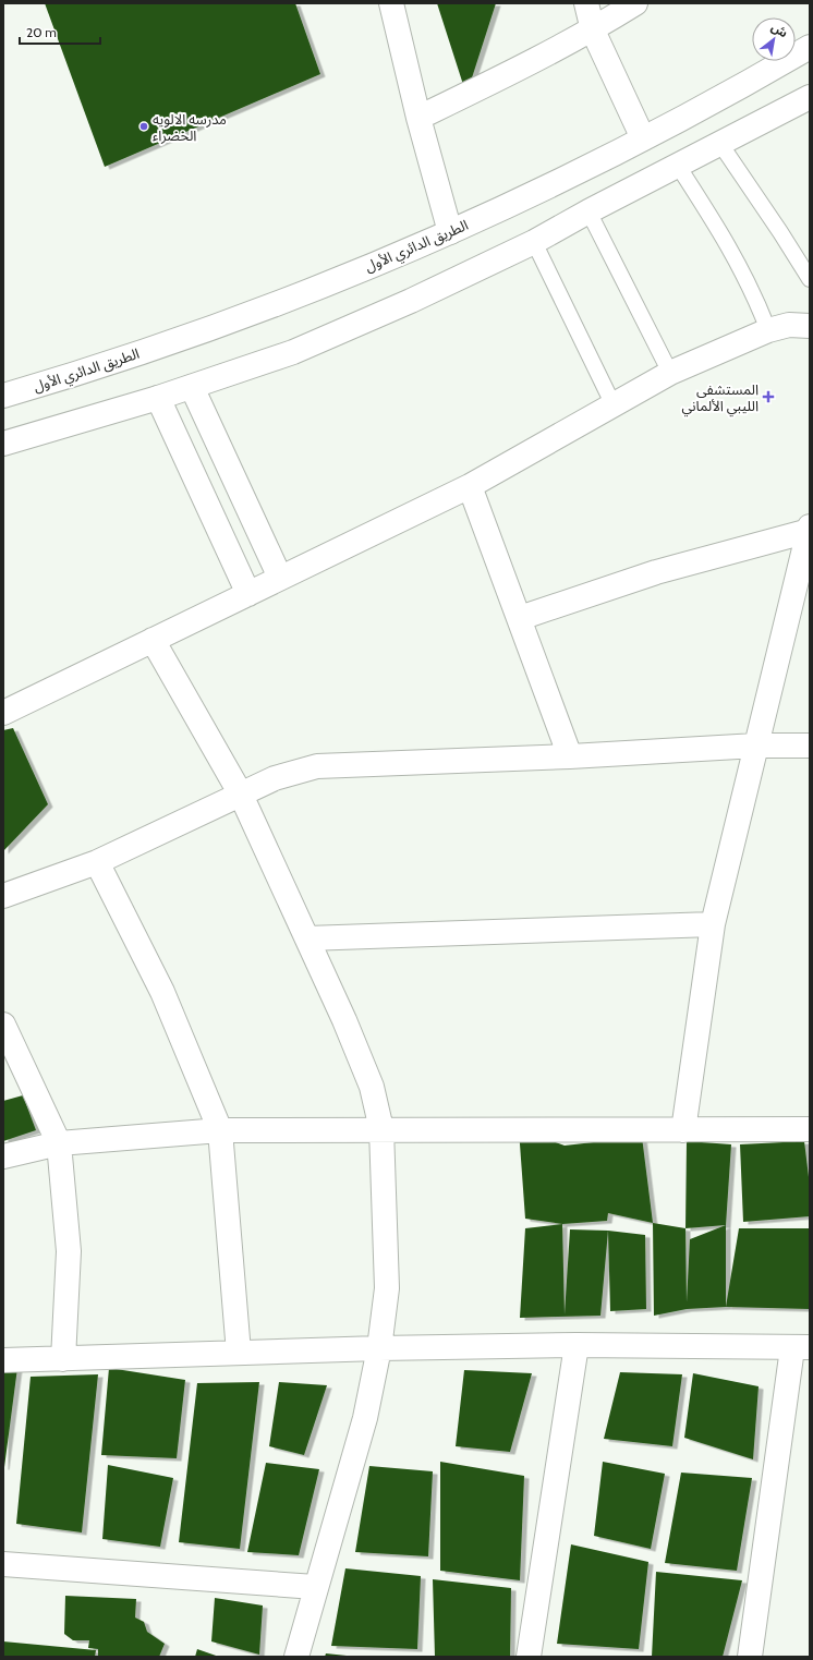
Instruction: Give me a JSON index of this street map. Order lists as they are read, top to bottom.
{
  "streets": {
    "street": ["الطريق الدائري الأول"]
  },
  "places": {
    "other": ["مدرسه الالويه الخضراء"],
    "health": ["المستشفى الليبي الألماني"]
  },
  "scale_bar": "20 m",
  "north": "top right"
}
